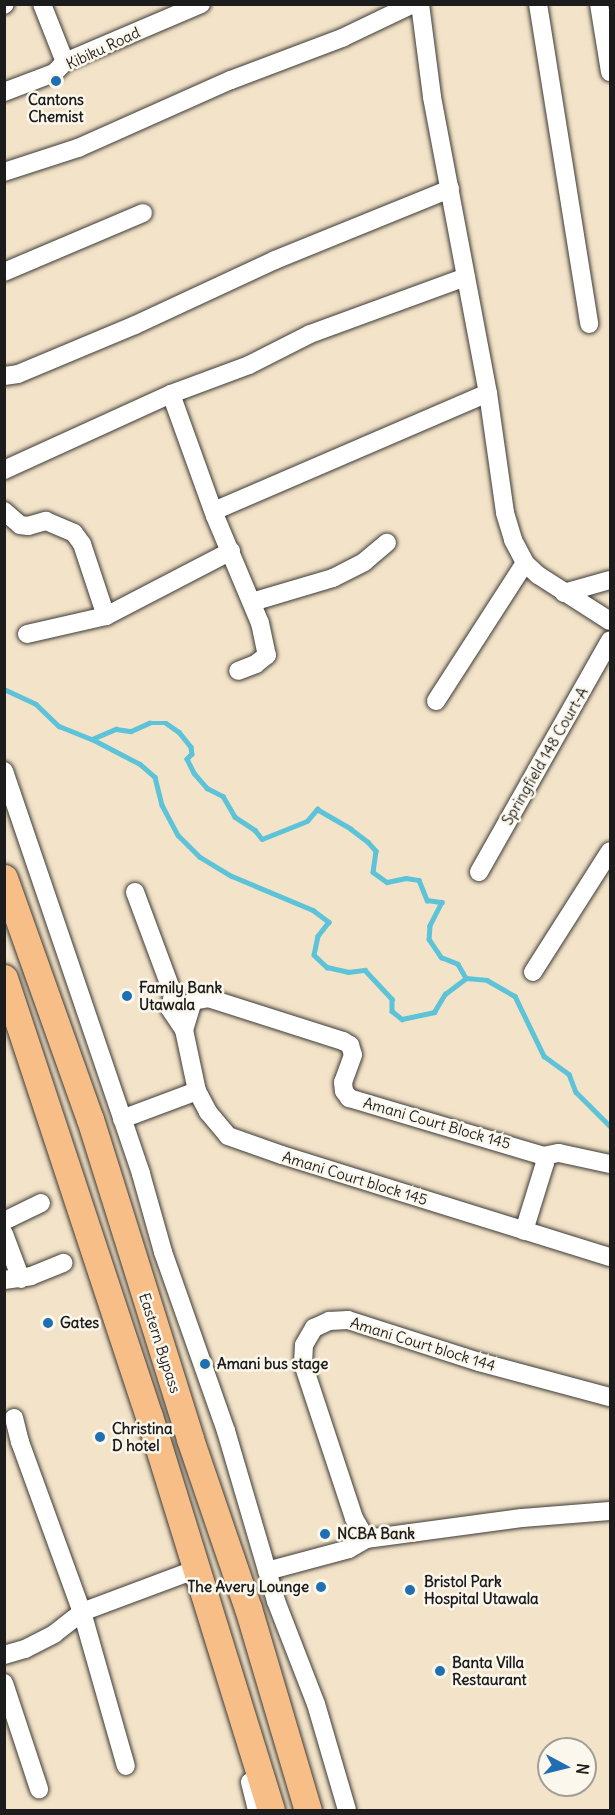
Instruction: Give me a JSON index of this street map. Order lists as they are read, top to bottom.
{
  "streets": {
    "main road": ["Eastern Bypass"],
    "street": [
      "Kibiku Road",
      "Springfield 148 Court-A",
      "Amani Court Block 145",
      "Amani Court block 145",
      "Amani Court block 144"
    ]
  },
  "places": [
    "Cantons Chemist",
    "Family Bank Utawala",
    "Gates",
    "Amani bus stage",
    "Christina D hotel",
    "NCBA Bank",
    "The Avery Lounge",
    "Bristol Park Hospital Utawala",
    "Banta Villa Restaurant"
  ],
  "north": "right"
}
